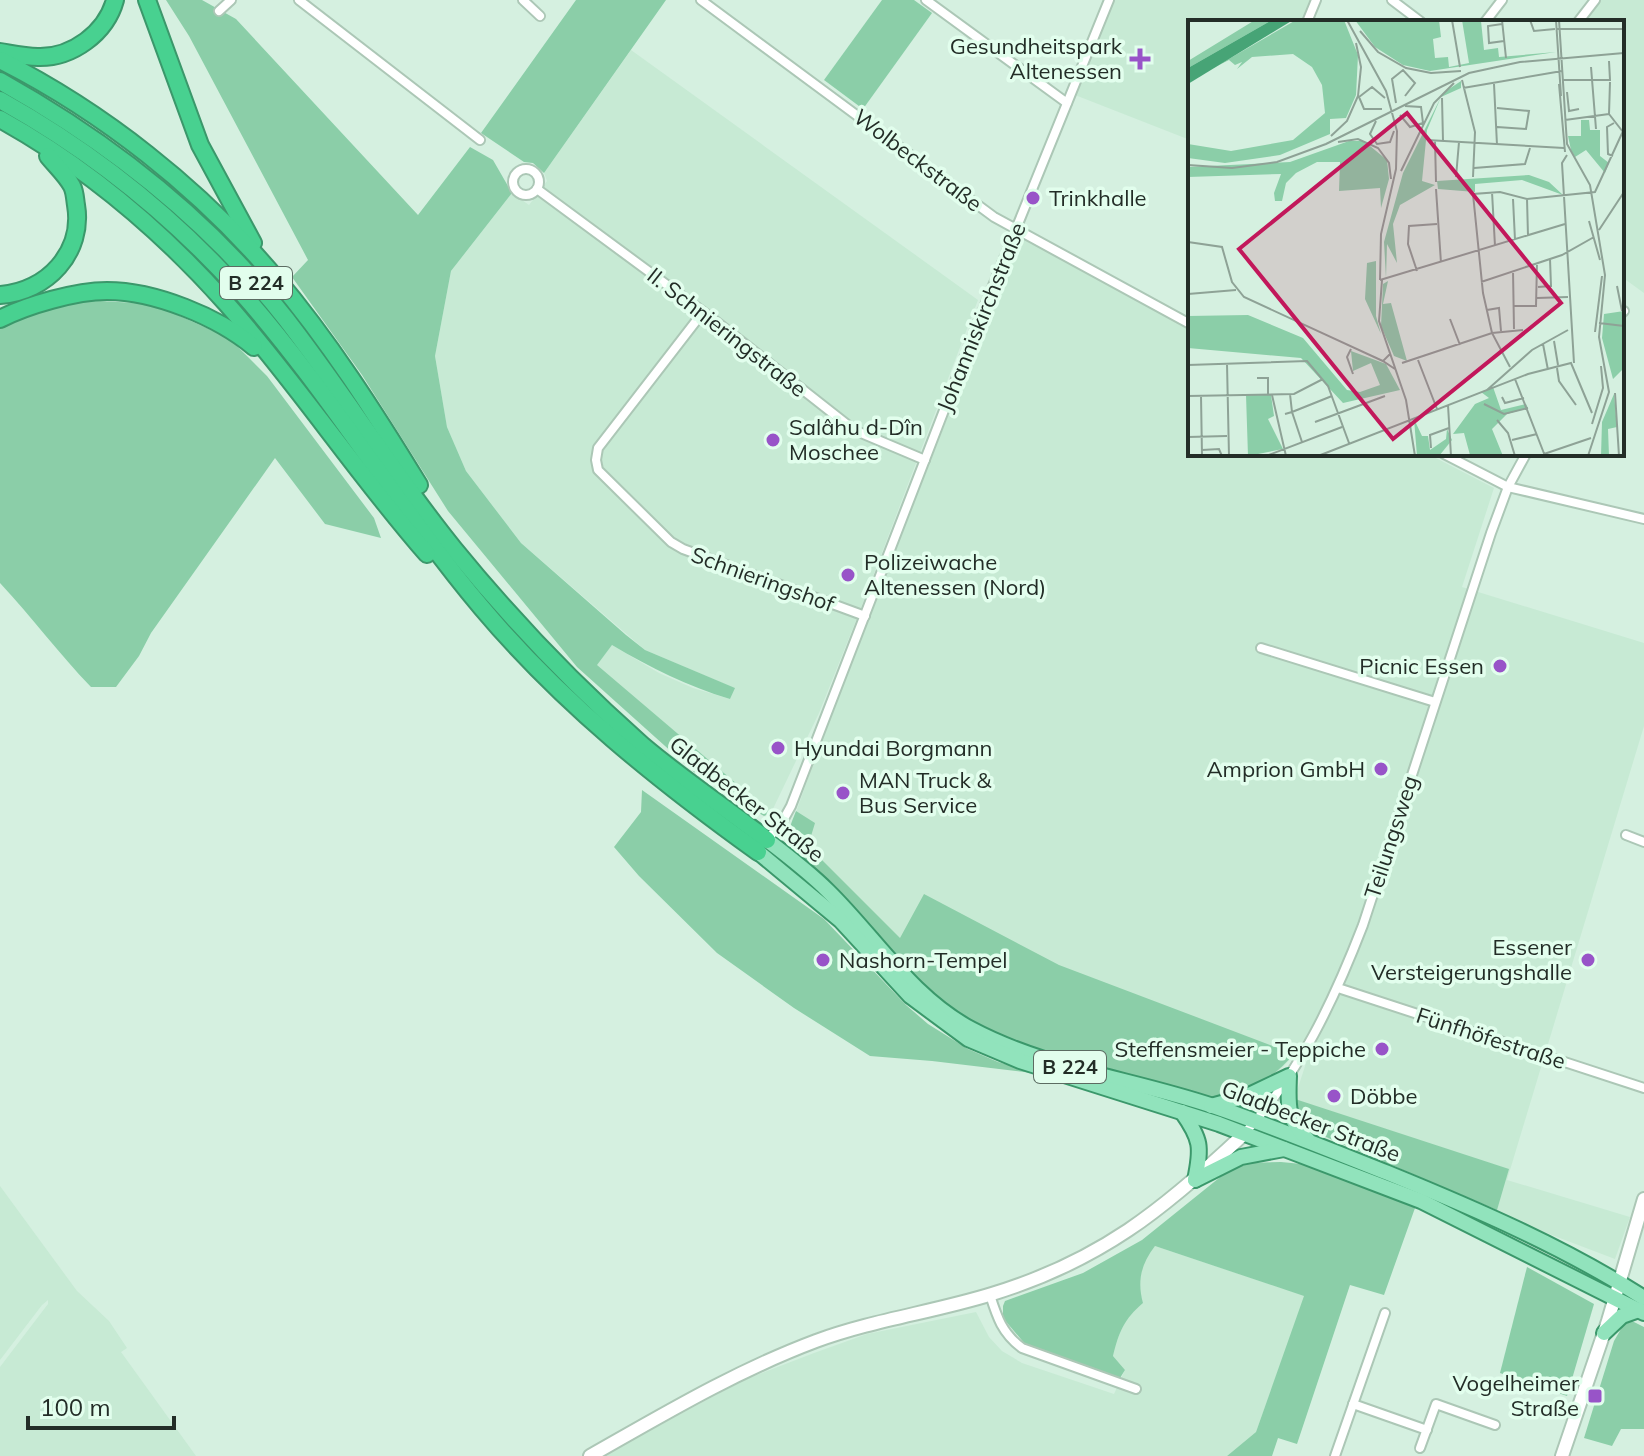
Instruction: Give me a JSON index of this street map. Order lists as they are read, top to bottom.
{
  "streets": {
    "highway": ["B 224", "Gladbecker Straße"],
    "street": [
      "Wolbeckstraße",
      "Johanniskirchstraße",
      "II. Schnieringstraße",
      "Schnieringshof",
      "Teilungsweg",
      "Fünfhöfestraße"
    ]
  },
  "crossings": [
    ["Wolbeckstraße", "Johanniskirchstraße"],
    ["Johanniskirchstraße", "II. Schnieringstraße"],
    ["Johanniskirchstraße", "Schnieringshof"],
    ["Johanniskirchstraße", "Gladbecker Straße"],
    ["II. Schnieringstraße", "Schnieringshof"],
    ["Gladbecker Straße", "Teilungsweg"],
    ["Teilungsweg", "Fünfhöfestraße"]
  ],
  "places": {
    "health": ["Gesundheitspark Altenessen"],
    "other": [
      "Trinkhalle",
      "Salâhu d-Dîn Moschee",
      "Polizeiwache Altenessen (Nord)",
      "Picnic Essen",
      "Hyundai Borgmann",
      "Amprion GmbH",
      "MAN Truck & Bus Service",
      "Nashorn-Tempel",
      "Essener Versteigerungshalle",
      "Steffensmeier - Teppiche",
      "Döbbe"
    ],
    "transit": ["Vogelheimer Straße"]
  },
  "scale_bar": "100 m"
}
